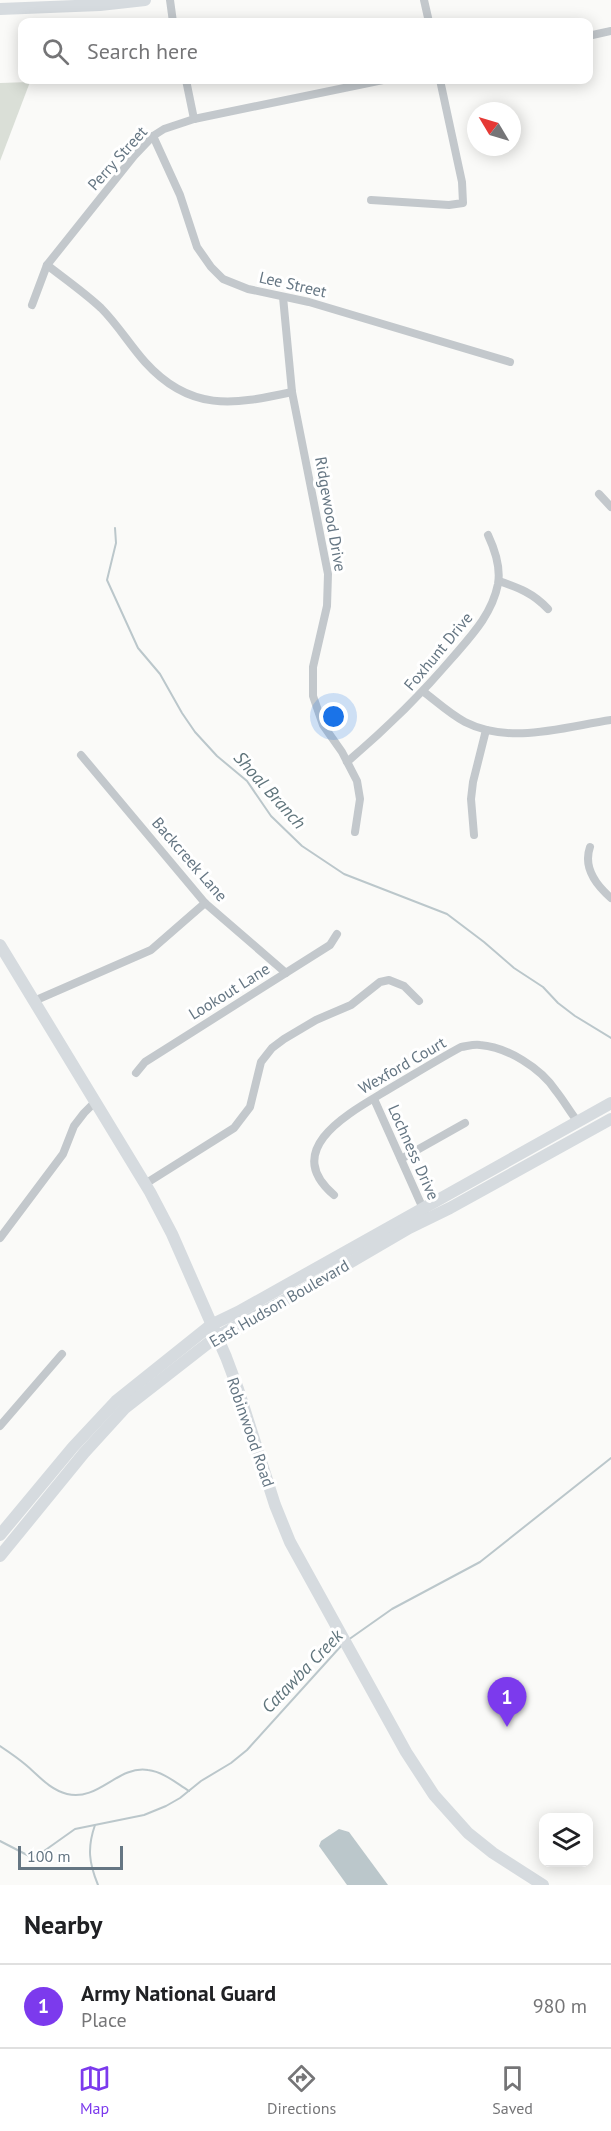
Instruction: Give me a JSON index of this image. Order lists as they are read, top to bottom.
{
  "streets": {
    "main road": ["East Hudson Boulevard", "Robinwood Road"],
    "street": [
      "Perry Street",
      "Lee Street",
      "Ridgewood Drive",
      "Foxhunt Drive",
      "Backcreek Lane",
      "Lookout Lane",
      "Wexford Court",
      "Lochness Drive"
    ]
  },
  "crossings": [
    ["Perry Street", "Lee Street"],
    ["Lee Street", "Ridgewood Drive"],
    ["Ridgewood Drive", "Foxhunt Drive"],
    ["Backcreek Lane", "Lookout Lane"],
    ["Wexford Court", "Lochness Drive"],
    ["Wexford Court", "East Hudson Boulevard"],
    ["Lochness Drive", "East Hudson Boulevard"],
    ["East Hudson Boulevard", "Robinwood Road"]
  ],
  "water": ["Shoal Branch", "Catawba Creek"],
  "scale_bar": "100 m",
  "north": "top left",
  "page": {
    "search": "Search here",
    "pins": "1",
    "scale": "100 m",
    "heading": "Nearby",
    "list": [
      {
        "mark": "1",
        "name": "Army National Guard",
        "note": "Place",
        "value": "980 m"
      }
    ],
    "nav": ["Map", "Directions", "Saved"]
  }
}
